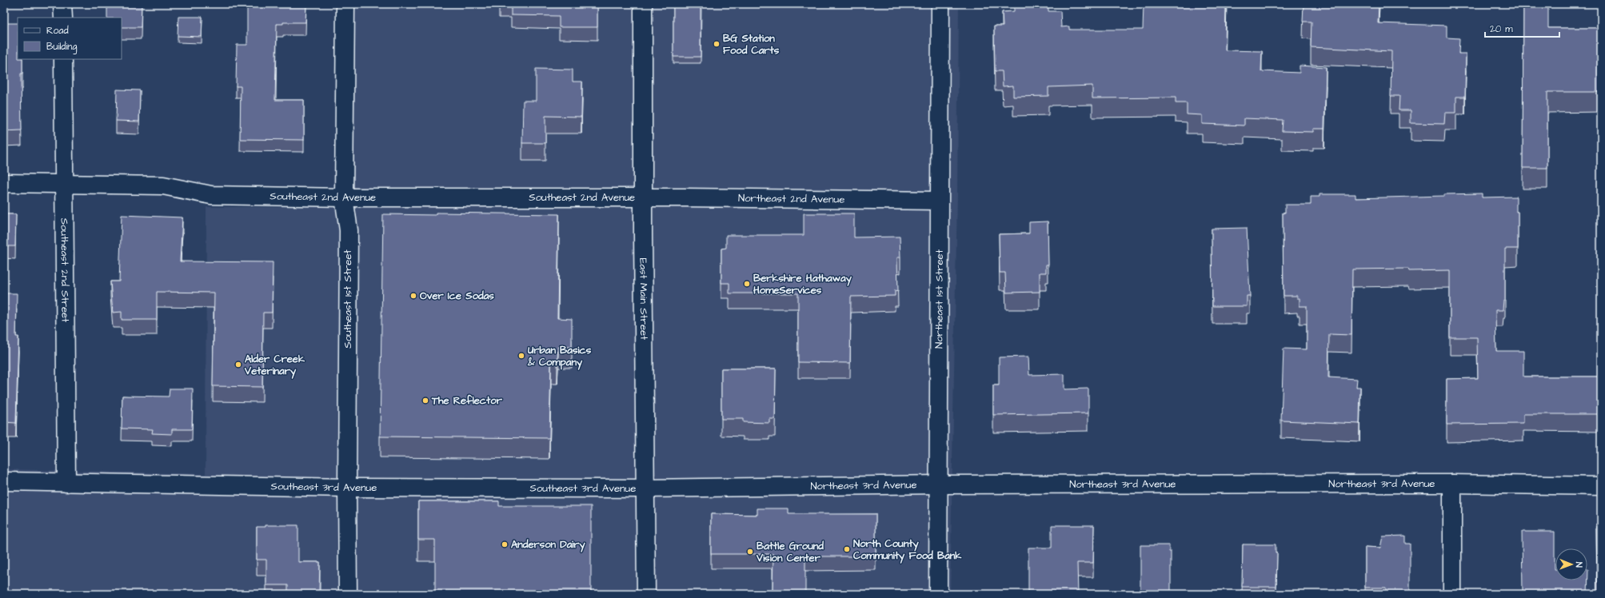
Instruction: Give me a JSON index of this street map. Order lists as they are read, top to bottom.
{
  "streets": {
    "street": [
      "Southeast 2nd Avenue",
      "Northeast 2nd Avenue",
      "Southeast 2nd Street",
      "Southeast 1st Street",
      "East Main Street",
      "Northeast 1st Street",
      "Northeast 3rd Avenue",
      "Southeast 3rd Avenue"
    ]
  },
  "crossings": [
    ["Southeast 2nd Avenue", "Northeast 2nd Avenue"],
    ["Southeast 2nd Avenue", "Southeast 2nd Street"],
    ["Southeast 2nd Avenue", "Southeast 1st Street"],
    ["Southeast 2nd Avenue", "East Main Street"],
    ["Northeast 2nd Avenue", "East Main Street"],
    ["Northeast 2nd Avenue", "Northeast 1st Street"],
    ["Southeast 2nd Street", "Southeast 3rd Avenue"],
    ["Southeast 1st Street", "Southeast 3rd Avenue"],
    ["East Main Street", "Northeast 3rd Avenue"],
    ["East Main Street", "Southeast 3rd Avenue"],
    ["Northeast 1st Street", "Northeast 3rd Avenue"],
    ["Northeast 3rd Avenue", "Southeast 3rd Avenue"]
  ],
  "places": [
    "BG Station Food Carts",
    "Berkshire Hathaway HomeServices",
    "Over Ice Sodas",
    "Urban Basics & Company",
    "Alder Creek Veterinary",
    "The Reflector",
    "Anderson Dairy",
    "North County Community Food Bank",
    "Battle Ground Vision Center"
  ],
  "legend": ["Road", "Building"],
  "scale_bar": "20 m",
  "north": "right"
}
